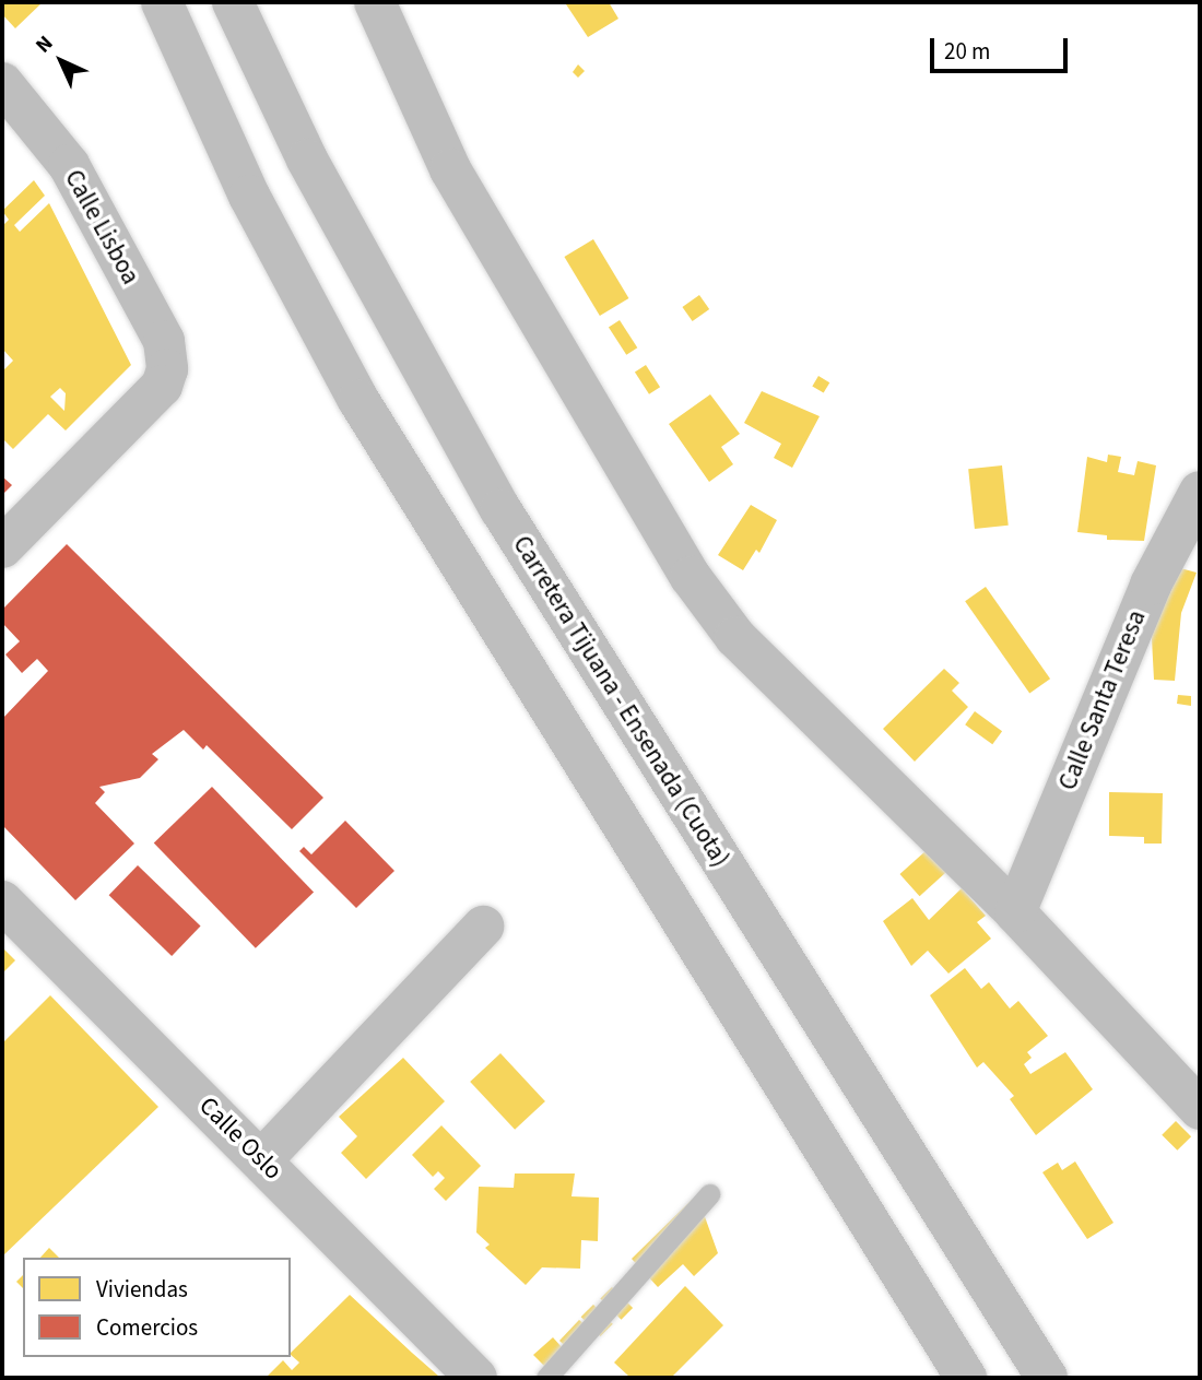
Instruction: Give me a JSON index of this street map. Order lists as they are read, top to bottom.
{
  "streets": {
    "main road": [
      "Calle Lisboa",
      "Calle Santa Teresa",
      "Carretera Tijuana - Ensenada (Cuota)",
      "Calle Oslo"
    ]
  },
  "legend": ["Viviendas", "Comercios"],
  "scale_bar": "20 m",
  "north": "top left"
}
